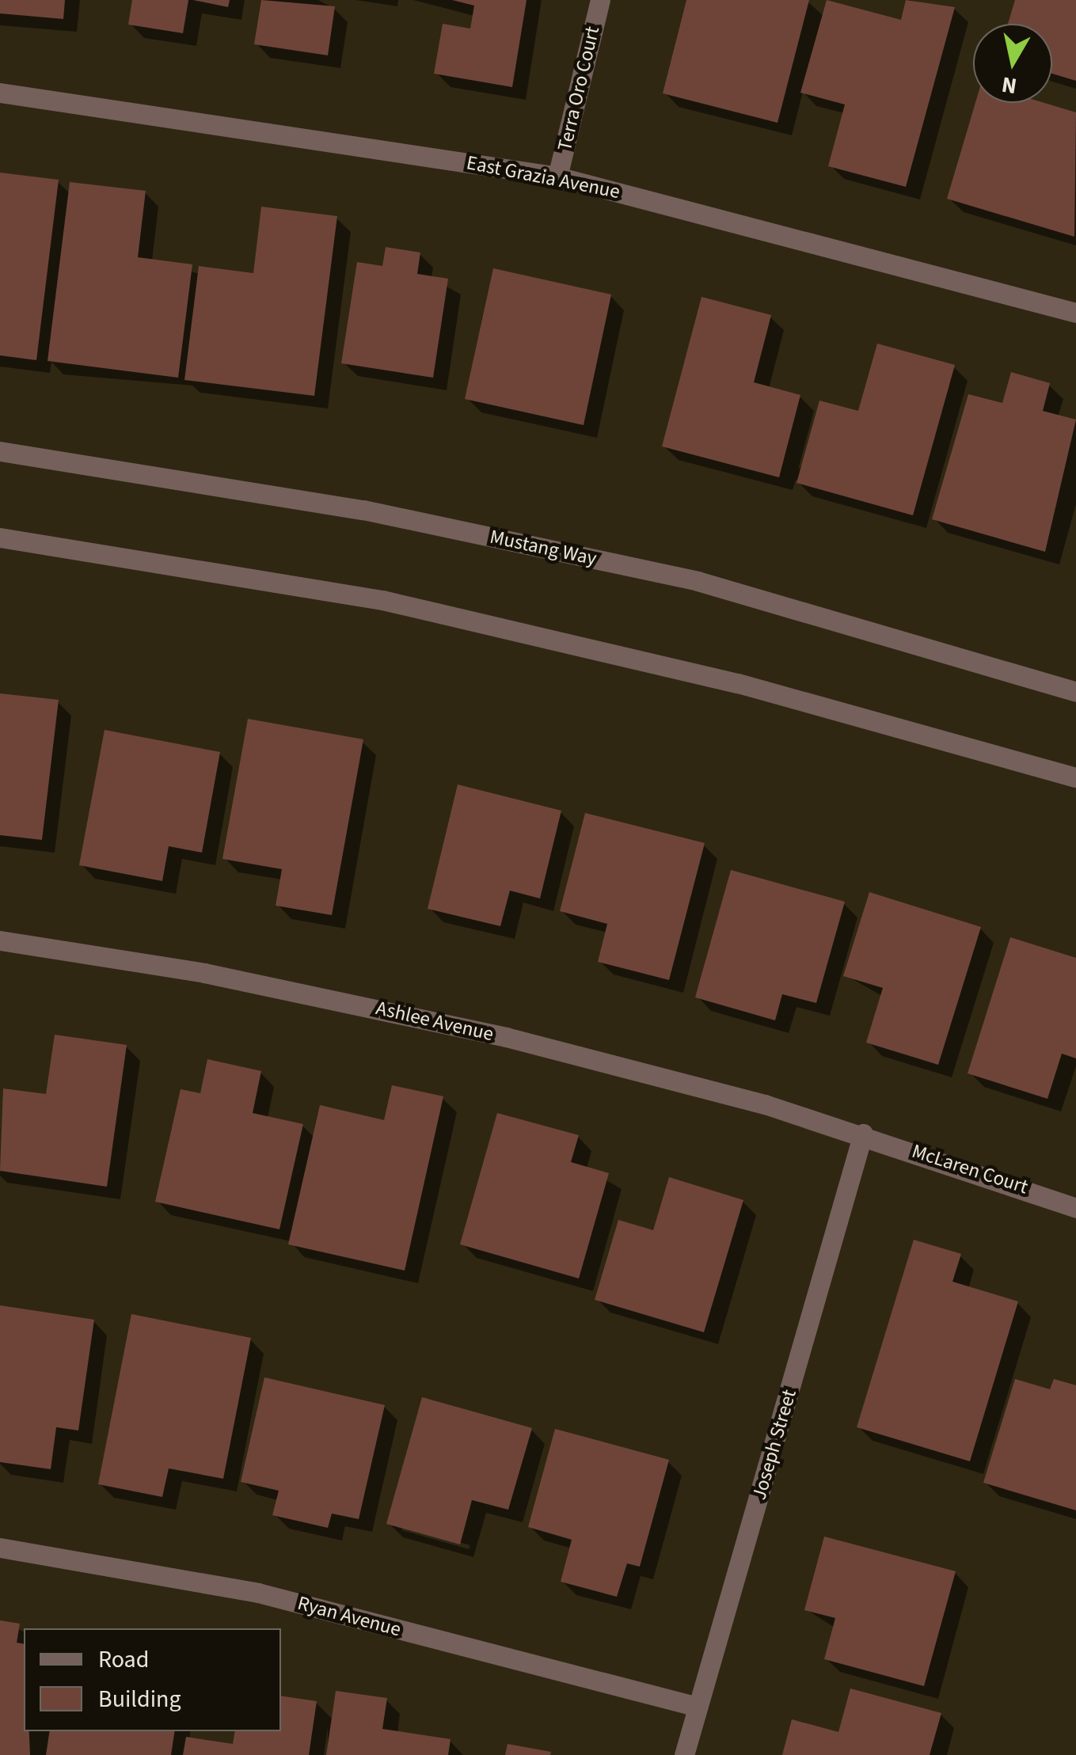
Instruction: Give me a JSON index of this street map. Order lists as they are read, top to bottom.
{
  "streets": {
    "street": [
      "Terra Oro Court",
      "East Grazia Avenue",
      "Mustang Way",
      "Ashlee Avenue",
      "McLaren Court",
      "Joseph Street",
      "Ryan Avenue"
    ]
  },
  "crossings": [
    ["Terra Oro Court", "East Grazia Avenue"],
    ["Ashlee Avenue", "McLaren Court"],
    ["Ashlee Avenue", "Joseph Street"],
    ["McLaren Court", "Joseph Street"],
    ["Joseph Street", "Ryan Avenue"]
  ],
  "legend": ["Road", "Building"],
  "north": "bottom"
}
